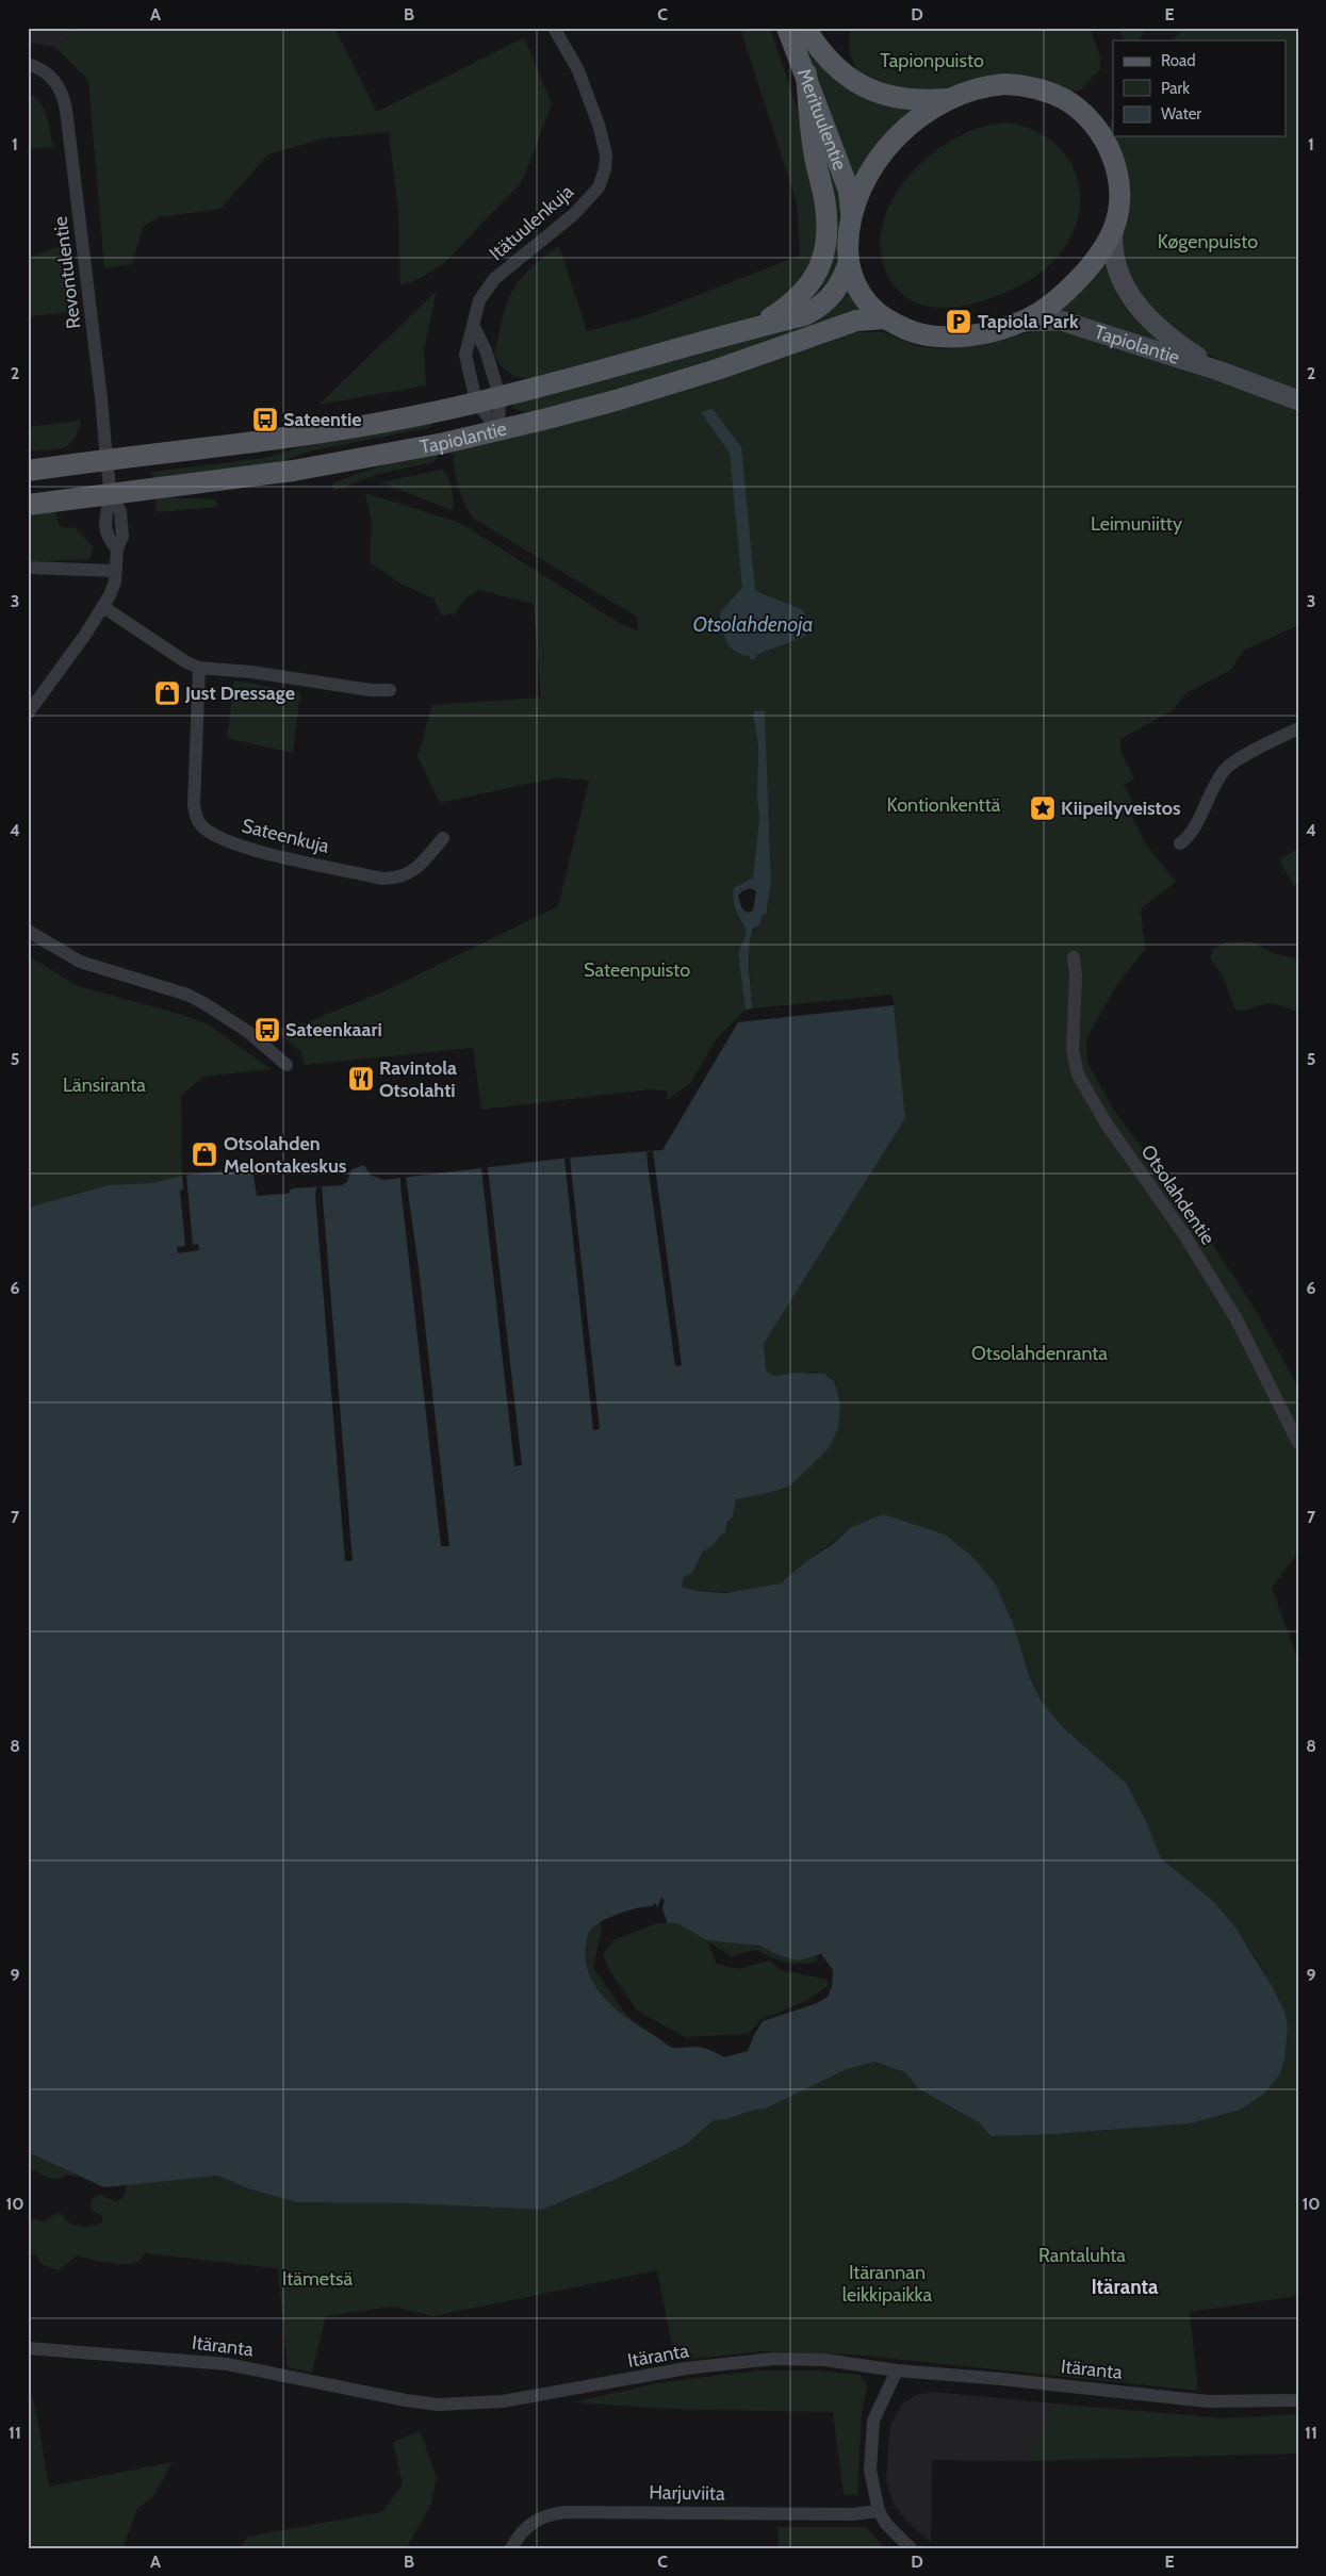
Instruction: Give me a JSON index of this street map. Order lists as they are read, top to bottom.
{
  "streets": {
    "main road": ["Merituulentie", "Tapiolantie"],
    "street": [
      "Itätuulenkuja",
      "Revontulentie",
      "Sateenkuja",
      "Otsolahdentie",
      "Itäranta",
      "Harjuviita"
    ]
  },
  "crossings": [
    ["Itätuulenkuja", "Tapiolantie"],
    ["Revontulentie", "Tapiolantie"]
  ],
  "districts": ["Itäranta"],
  "water": ["Otsolahdenoja"],
  "parks": [
    "Tapionpuisto",
    "Køgenpuisto",
    "Leimuniitty",
    "Kontionkenttä",
    "Sateenpuisto",
    "Länsiranta",
    "Otsolahdenranta",
    "Rantaluhta",
    "Itärannan leikkipaikka",
    "Itämetsä"
  ],
  "places": {
    "parking": ["Tapiola Park"],
    "bus stop": ["Sateentie", "Sateenkaari"],
    "shop": ["Just Dressage", "Otsolahden Melontakeskus"],
    "place": ["Kiipeilyveistos"],
    "restaurant": ["Ravintola Otsolahti"]
  },
  "legend": ["Road", "Park", "Water"],
  "grid": {
    "columns": [
      "A",
      "B",
      "C",
      "D",
      "E"
    ],
    "rows": [
      "1",
      "2",
      "3",
      "4",
      "5",
      "6",
      "7",
      "8",
      "9",
      "10",
      "11"
    ]
  }
}
